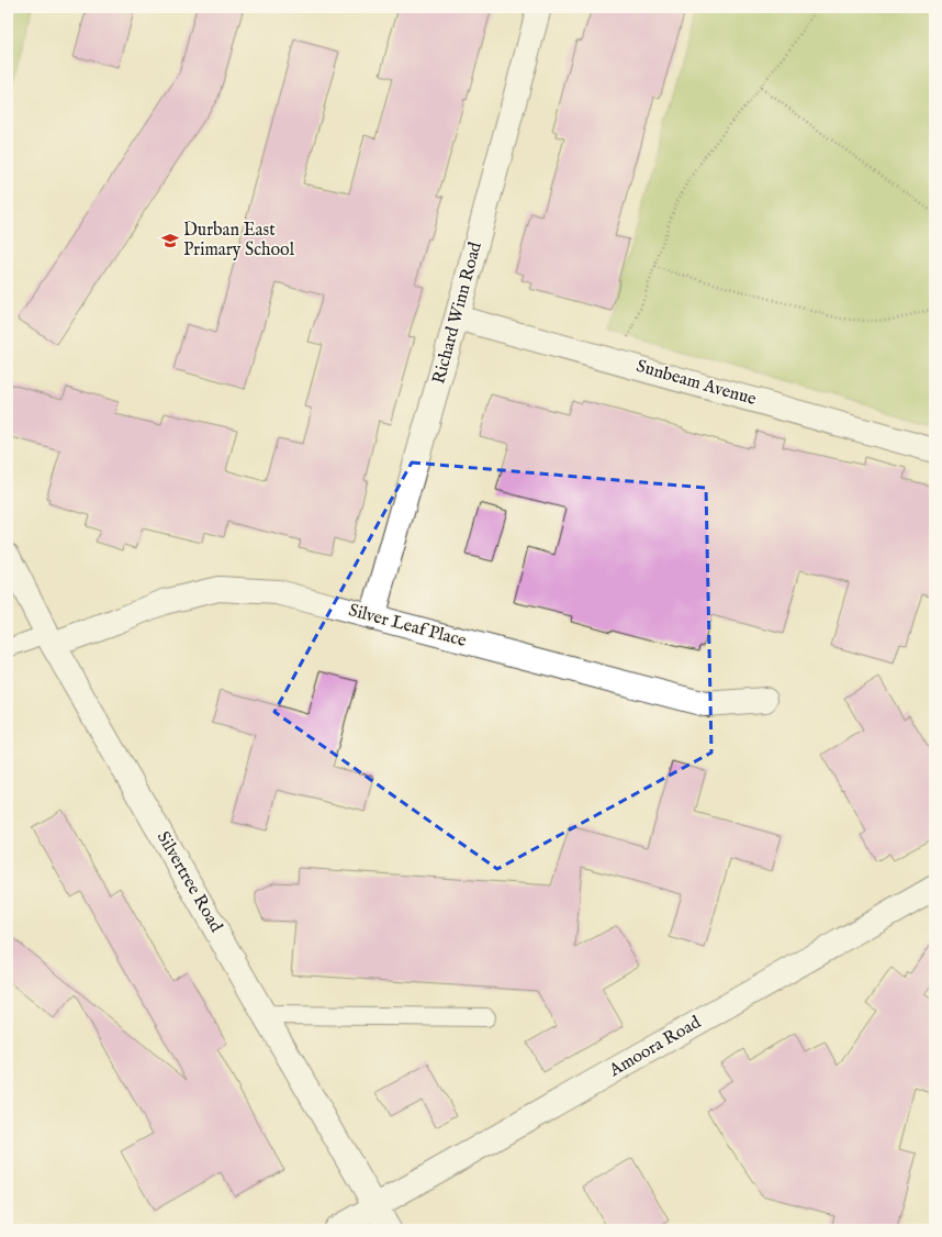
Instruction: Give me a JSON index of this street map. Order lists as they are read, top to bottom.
{
  "streets": {
    "street": [
      "Richard Winn Road",
      "Sunbeam Avenue",
      "Silver Leaf Place",
      "Silvertree Road",
      "Amoora Road"
    ]
  },
  "crossings": [
    ["Richard Winn Road", "Sunbeam Avenue"],
    ["Richard Winn Road", "Silver Leaf Place"],
    ["Silver Leaf Place", "Silvertree Road"],
    ["Silvertree Road", "Amoora Road"]
  ],
  "places": {
    "school or university": ["Durban East Primary School"]
  }
}
